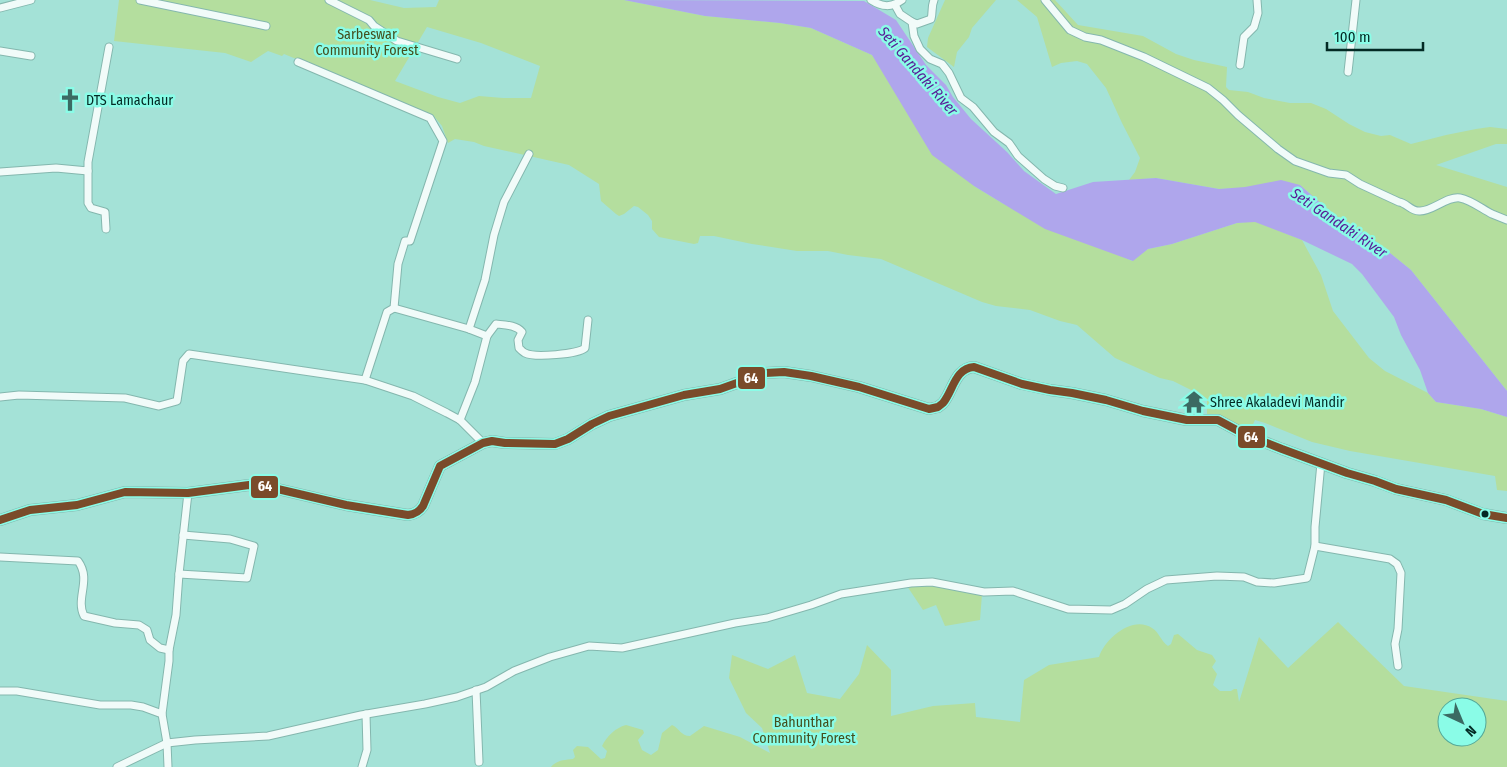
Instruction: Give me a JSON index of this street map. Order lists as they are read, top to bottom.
{
  "water": ["Seti Gandaki River"],
  "parks": ["Sarbeswar Community Forest", "Bahunthar Community Forest"],
  "places": {
    "church": ["DTS Lamachaur"],
    "temple": ["Shree Akaladevi Mandir"]
  },
  "lines": ["transit line 64"],
  "scale_bar": "100 m",
  "north": "bottom right"
}
